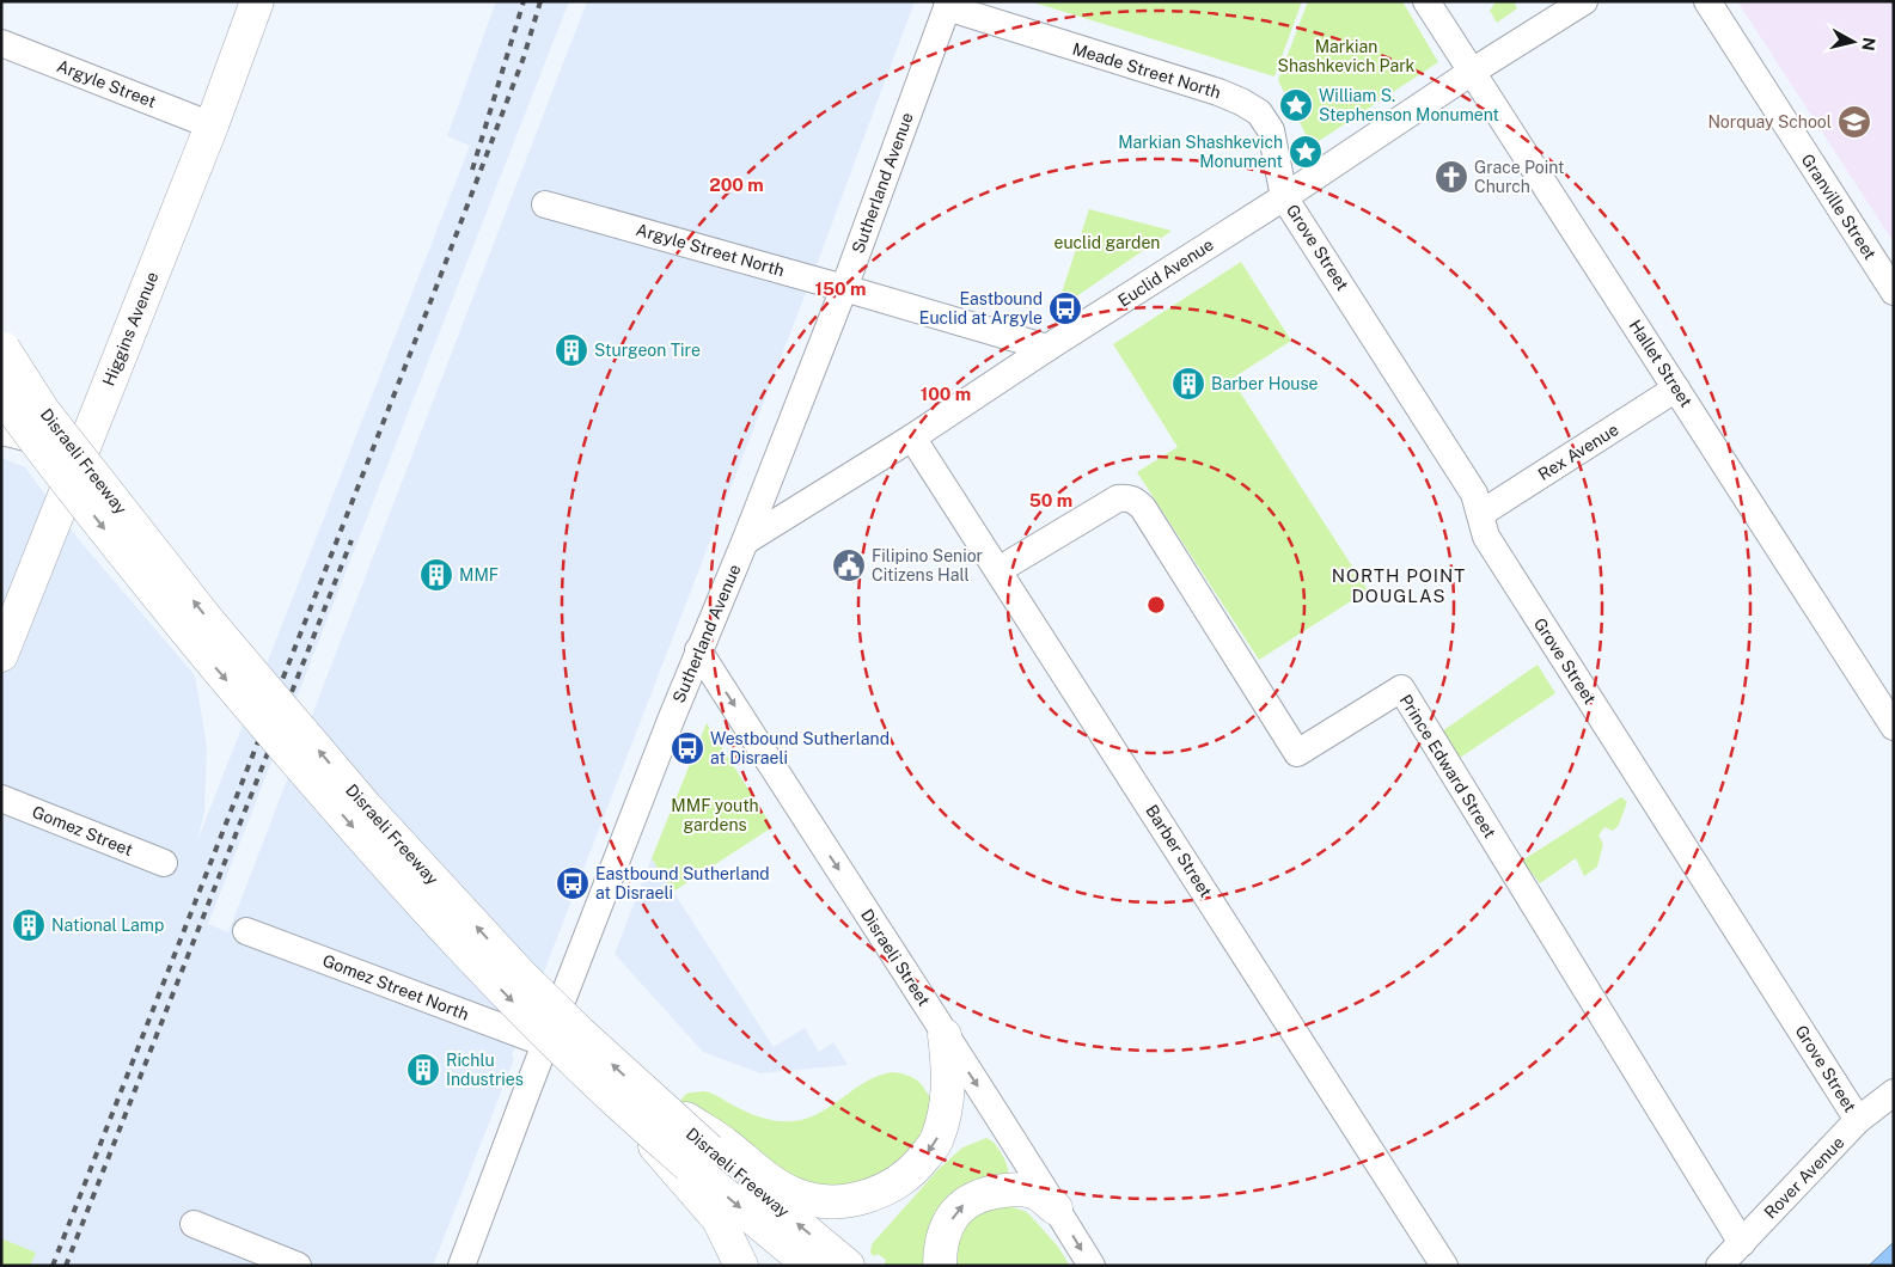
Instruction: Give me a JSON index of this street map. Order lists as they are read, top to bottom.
{
  "streets": {
    "main road": ["Higgins Avenue", "Disraeli Freeway"],
    "street": [
      "Meade Street North",
      "Argyle Street",
      "Sutherland Avenue",
      "Granville Street",
      "Grove Street",
      "Argyle Street North",
      "Euclid Avenue",
      "Hallet Street",
      "Rex Avenue",
      "Prince Edward Street",
      "Gomez Street",
      "Barber Street",
      "Disraeli Street",
      "Gomez Street North",
      "Rover Avenue"
    ]
  },
  "crossings": [
    ["Meade Street North", "Sutherland Avenue"],
    ["Meade Street North", "Grove Street"],
    ["Meade Street North", "Euclid Avenue"],
    ["Argyle Street", "Higgins Avenue"],
    ["Sutherland Avenue", "Argyle Street North"],
    ["Sutherland Avenue", "Euclid Avenue"],
    ["Sutherland Avenue", "Disraeli Street"],
    ["Sutherland Avenue", "Gomez Street North"],
    ["Grove Street", "Euclid Avenue"],
    ["Grove Street", "Rex Avenue"],
    ["Grove Street", "Rover Avenue"],
    ["Argyle Street North", "Euclid Avenue"],
    ["Euclid Avenue", "Hallet Street"],
    ["Euclid Avenue", "Barber Street"],
    ["Hallet Street", "Rex Avenue"],
    ["Prince Edward Street", "Barber Street"],
    ["Prince Edward Street", "Rover Avenue"]
  ],
  "one_way": ["Disraeli Street"],
  "districts": ["NORTH POINT DOUGLAS"],
  "parks": ["Markian Shashkevich Park", "euclid garden", "MMF youth gardens"],
  "places": {
    "place": ["William S. Stephenson Monument", "Markian Shashkevich Monument"],
    "school or university": ["Norquay School"],
    "church": ["Grace Point Church"],
    "bus stop": ["Eastbound Euclid at Argyle", "Westbound Sutherland at Disraeli", "Eastbound Sutherland at Disraeli"],
    "building": [
      "Sturgeon Tire",
      "Barber House",
      "MMF",
      "National Lamp",
      "Richlu Industries"
    ],
    "public building": ["Filipino Senior Citizens Hall"]
  },
  "north": "right",
  "rings": [
    "200 m",
    "150 m",
    "100 m",
    "50 m"
  ]
}
